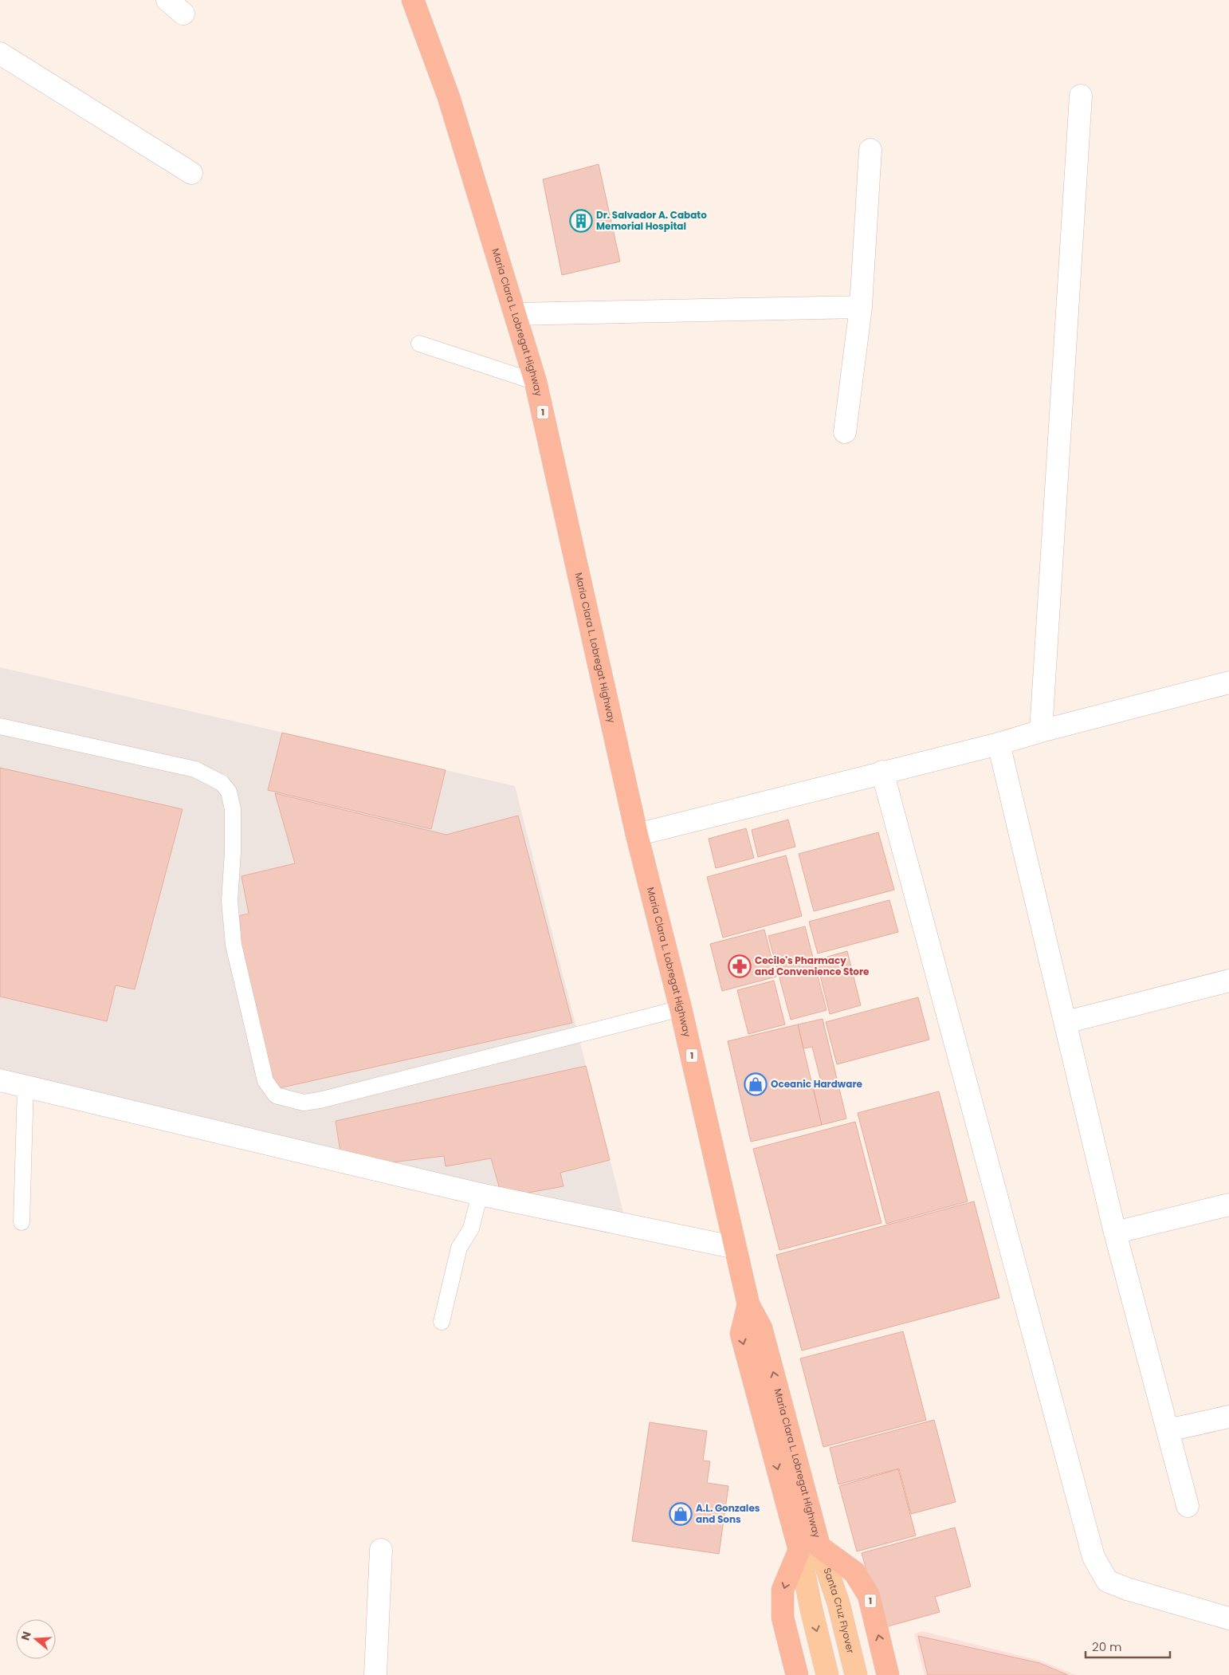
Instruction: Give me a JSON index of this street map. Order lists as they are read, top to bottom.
{
  "streets": {
    "highway": ["Maria Clara L. Lobregat Highway", "1"],
    "main road": ["Santa Cruz Flyover"]
  },
  "crossings": [
    ["Maria Clara L. Lobregat Highway", "Santa Cruz Flyover"]
  ],
  "places": {
    "building": ["Dr. Salvador A. Cabato Memorial Hospital"],
    "pharmacy": ["Cecile's Pharmacy and Convenience Store"],
    "shop": ["Oceanic Hardware", "A.L. Gonzales and Sons"]
  },
  "scale_bar": "20 m",
  "north": "left"
}
